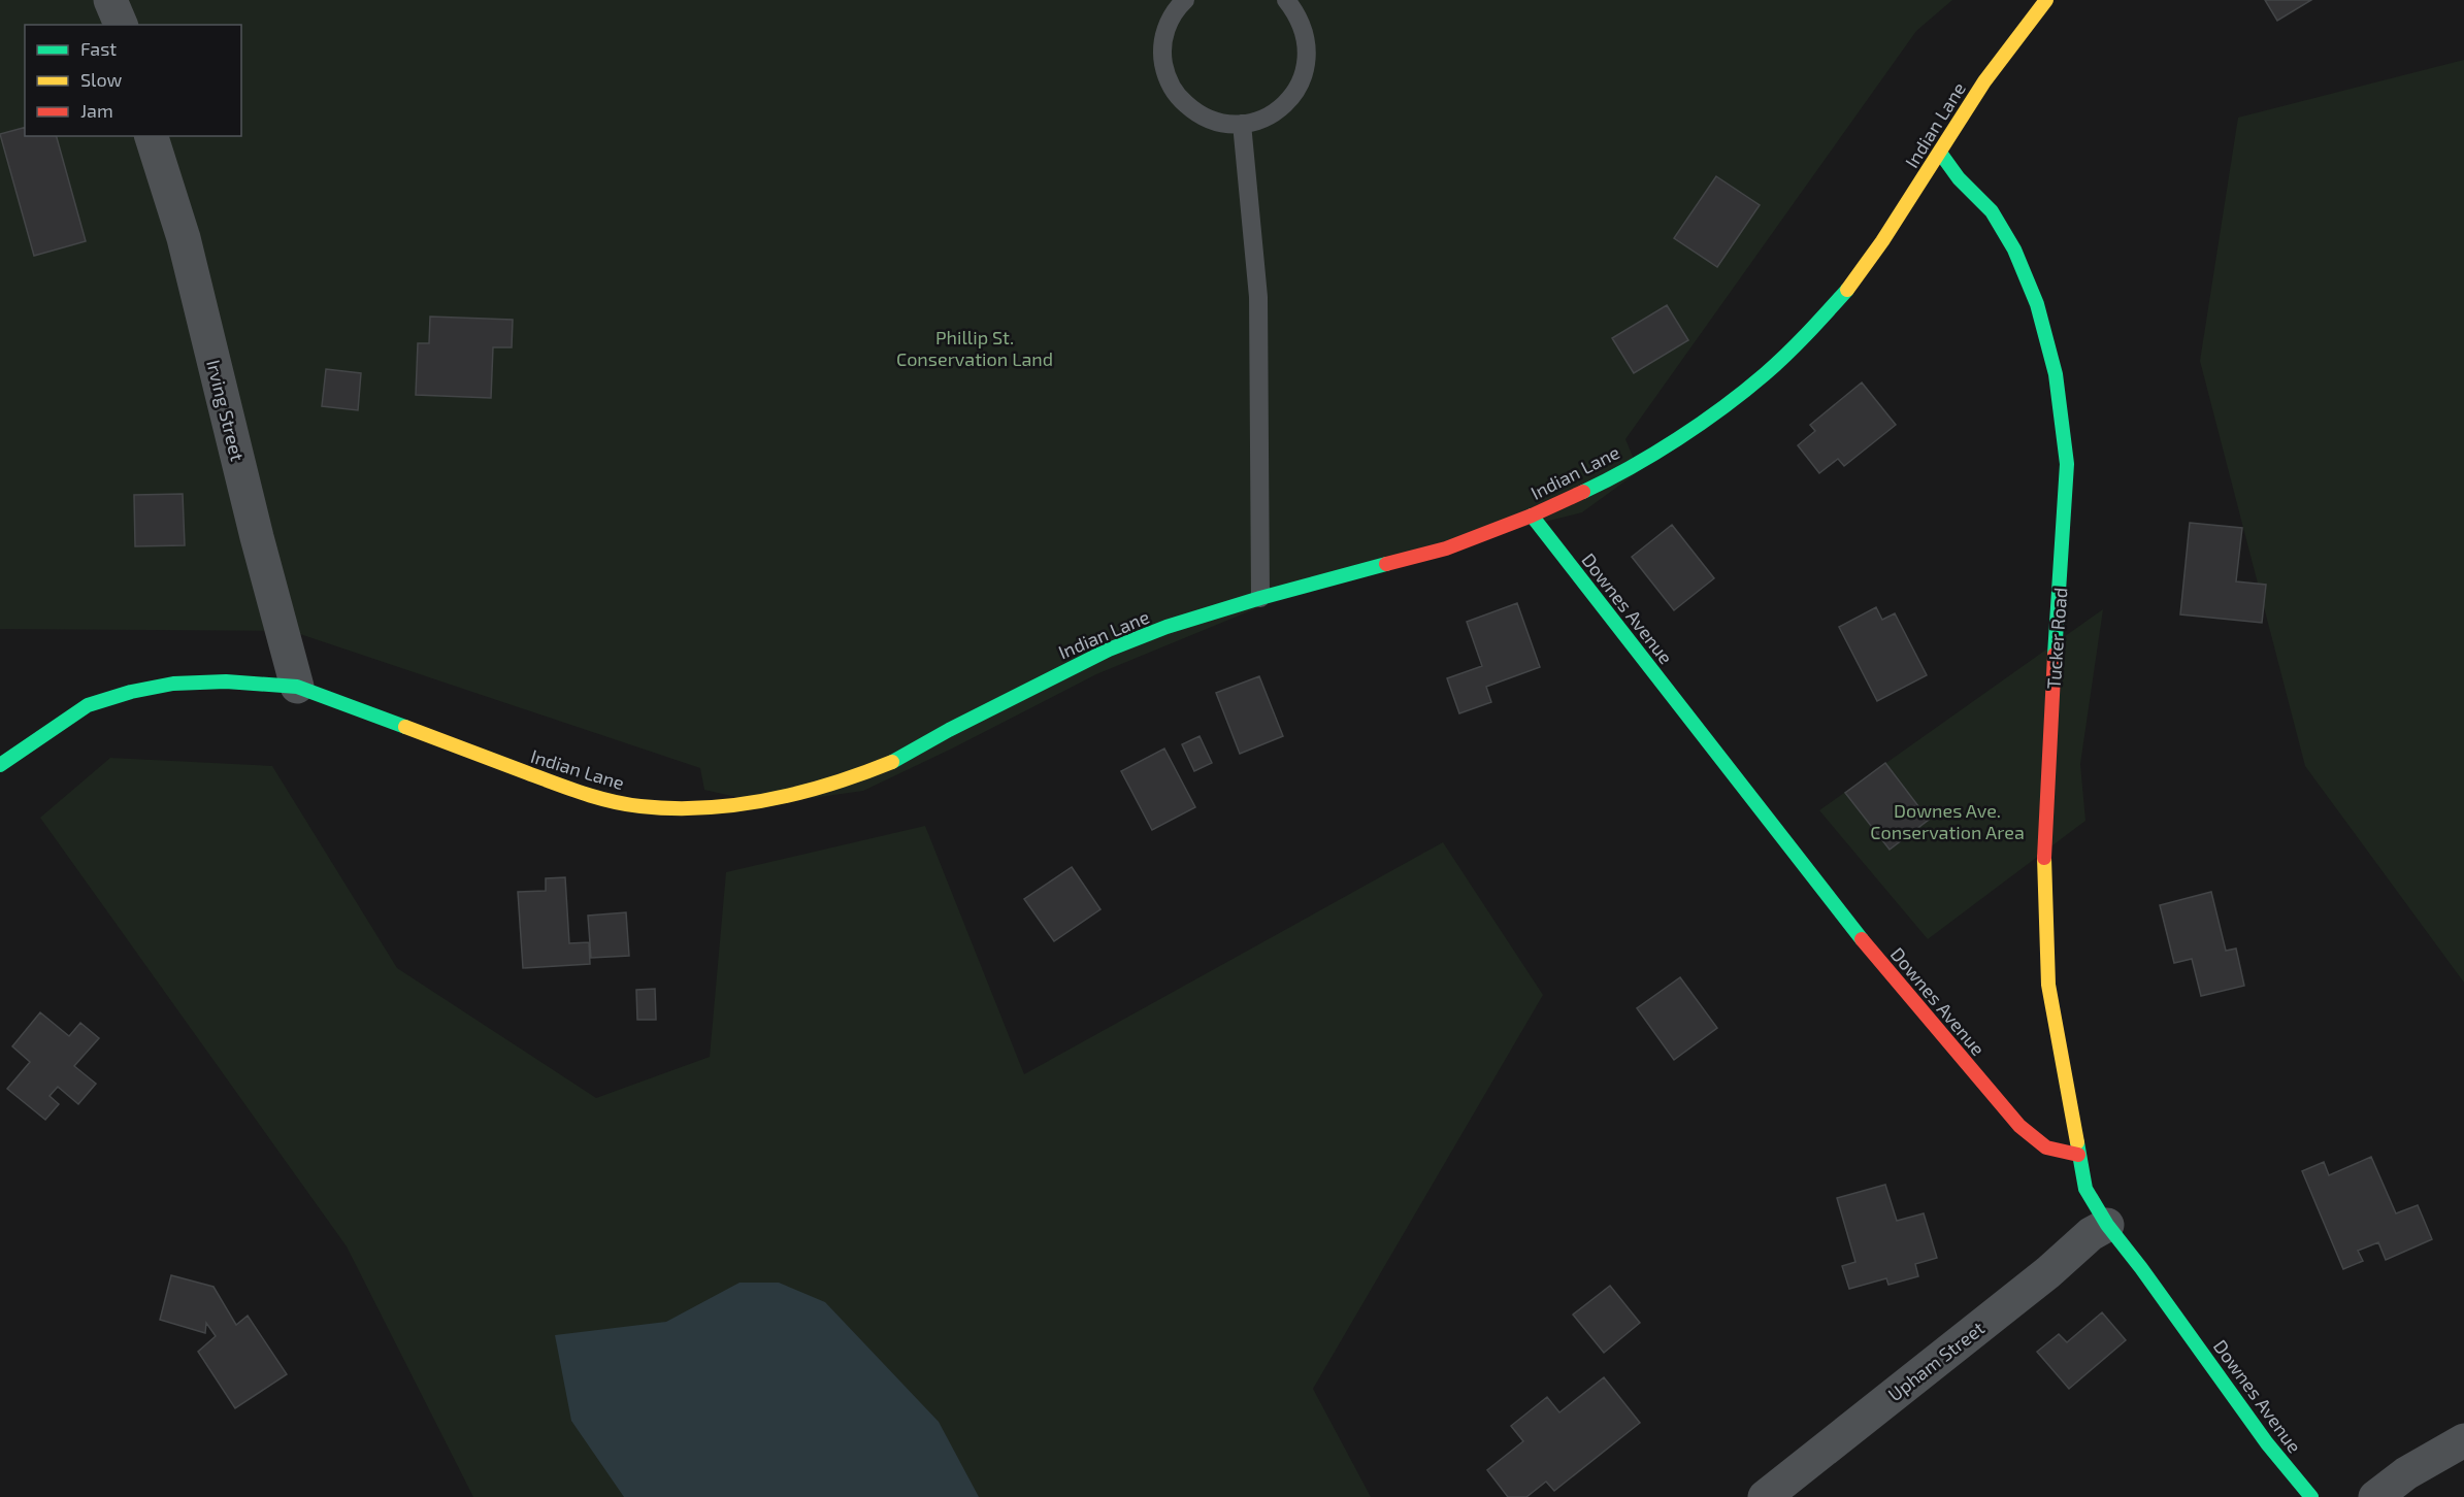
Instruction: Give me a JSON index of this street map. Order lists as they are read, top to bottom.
{
  "streets": {
    "street": [
      "Indian Lane",
      "Irving Street",
      "Downes Avenue",
      "Tucker Road",
      "Upham Street"
    ]
  },
  "crossings": [
    ["Indian Lane", "Irving Street"],
    ["Indian Lane", "Downes Avenue"],
    ["Indian Lane", "Tucker Road"],
    ["Downes Avenue", "Tucker Road"],
    ["Downes Avenue", "Upham Street"]
  ],
  "parks": ["Phillip St. Conservation Land", "Downes Ave. Conservation Area"],
  "legend": ["Fast", "Slow", "Jam"]
}
